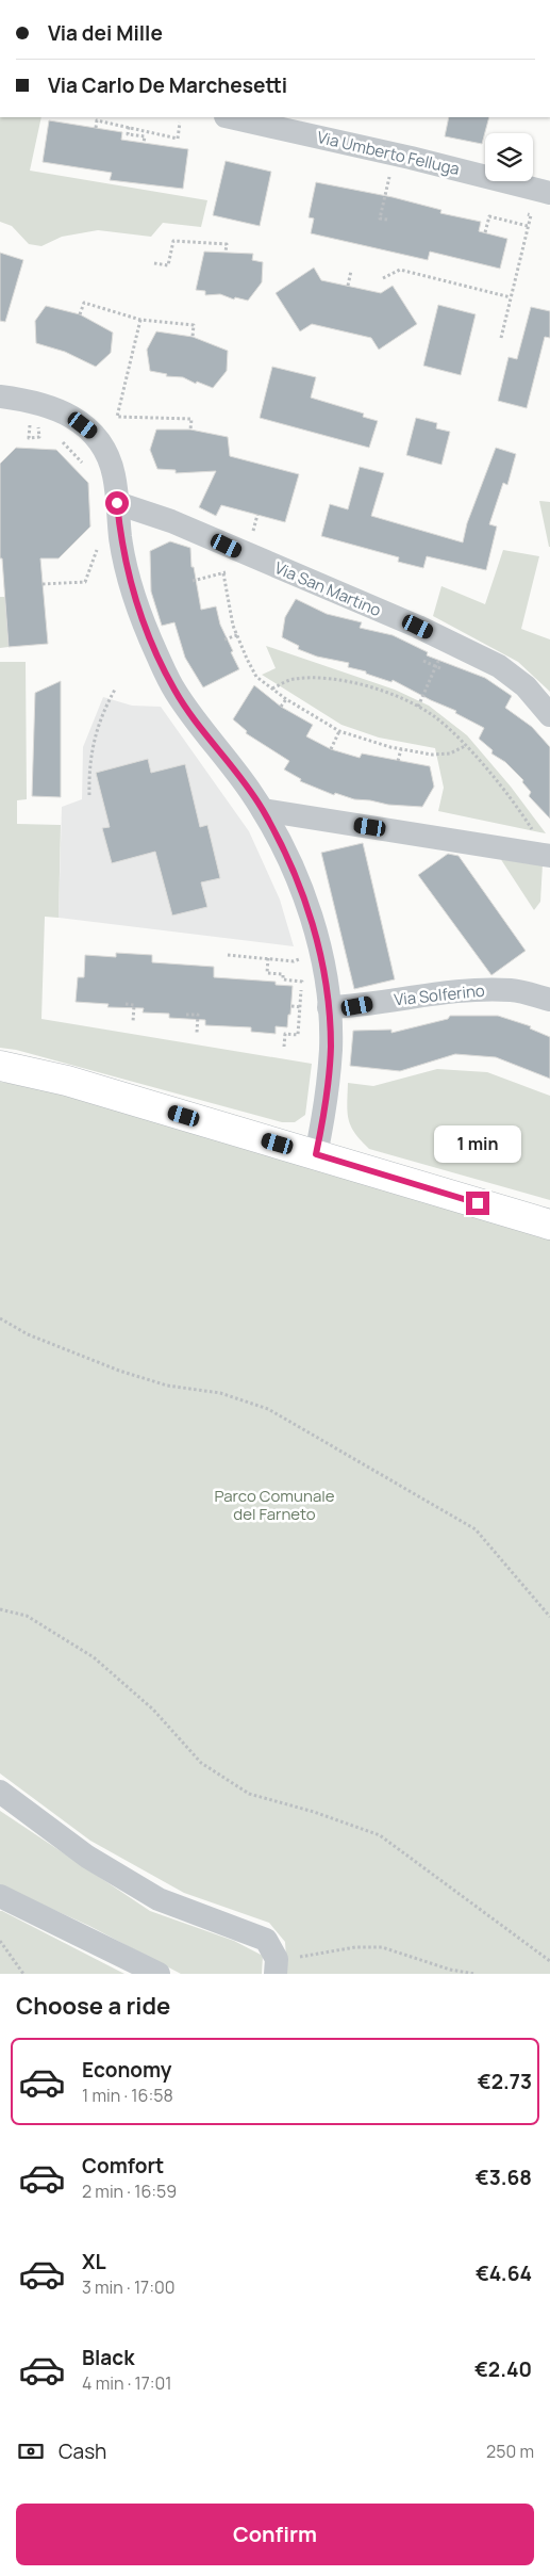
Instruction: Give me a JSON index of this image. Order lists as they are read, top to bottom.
{
  "streets": {
    "street": ["Via Umberto Felluga", "Via San Martino", "Via Solferino"]
  },
  "parks": ["Parco Comunale del Farneto"],
  "page": {
    "banner": ["Via dei Mille", "Via Carlo De Marchesetti"],
    "bubble": "1 min",
    "heading": "Choose a ride",
    "list": [
      {
        "name": "Economy",
        "note": "1 min · 16:58",
        "value": "€2.73"
      },
      {
        "name": "Comfort",
        "note": "2 min · 16:59",
        "value": "€3.68"
      },
      {
        "name": "XL",
        "note": "3 min · 17:00",
        "value": "€4.64"
      },
      {
        "name": "Black",
        "note": "4 min · 17:01",
        "value": "€2.40"
      }
    ],
    "pay": ["Cash", "250 m"],
    "buttons": "Confirm"
  }
}
